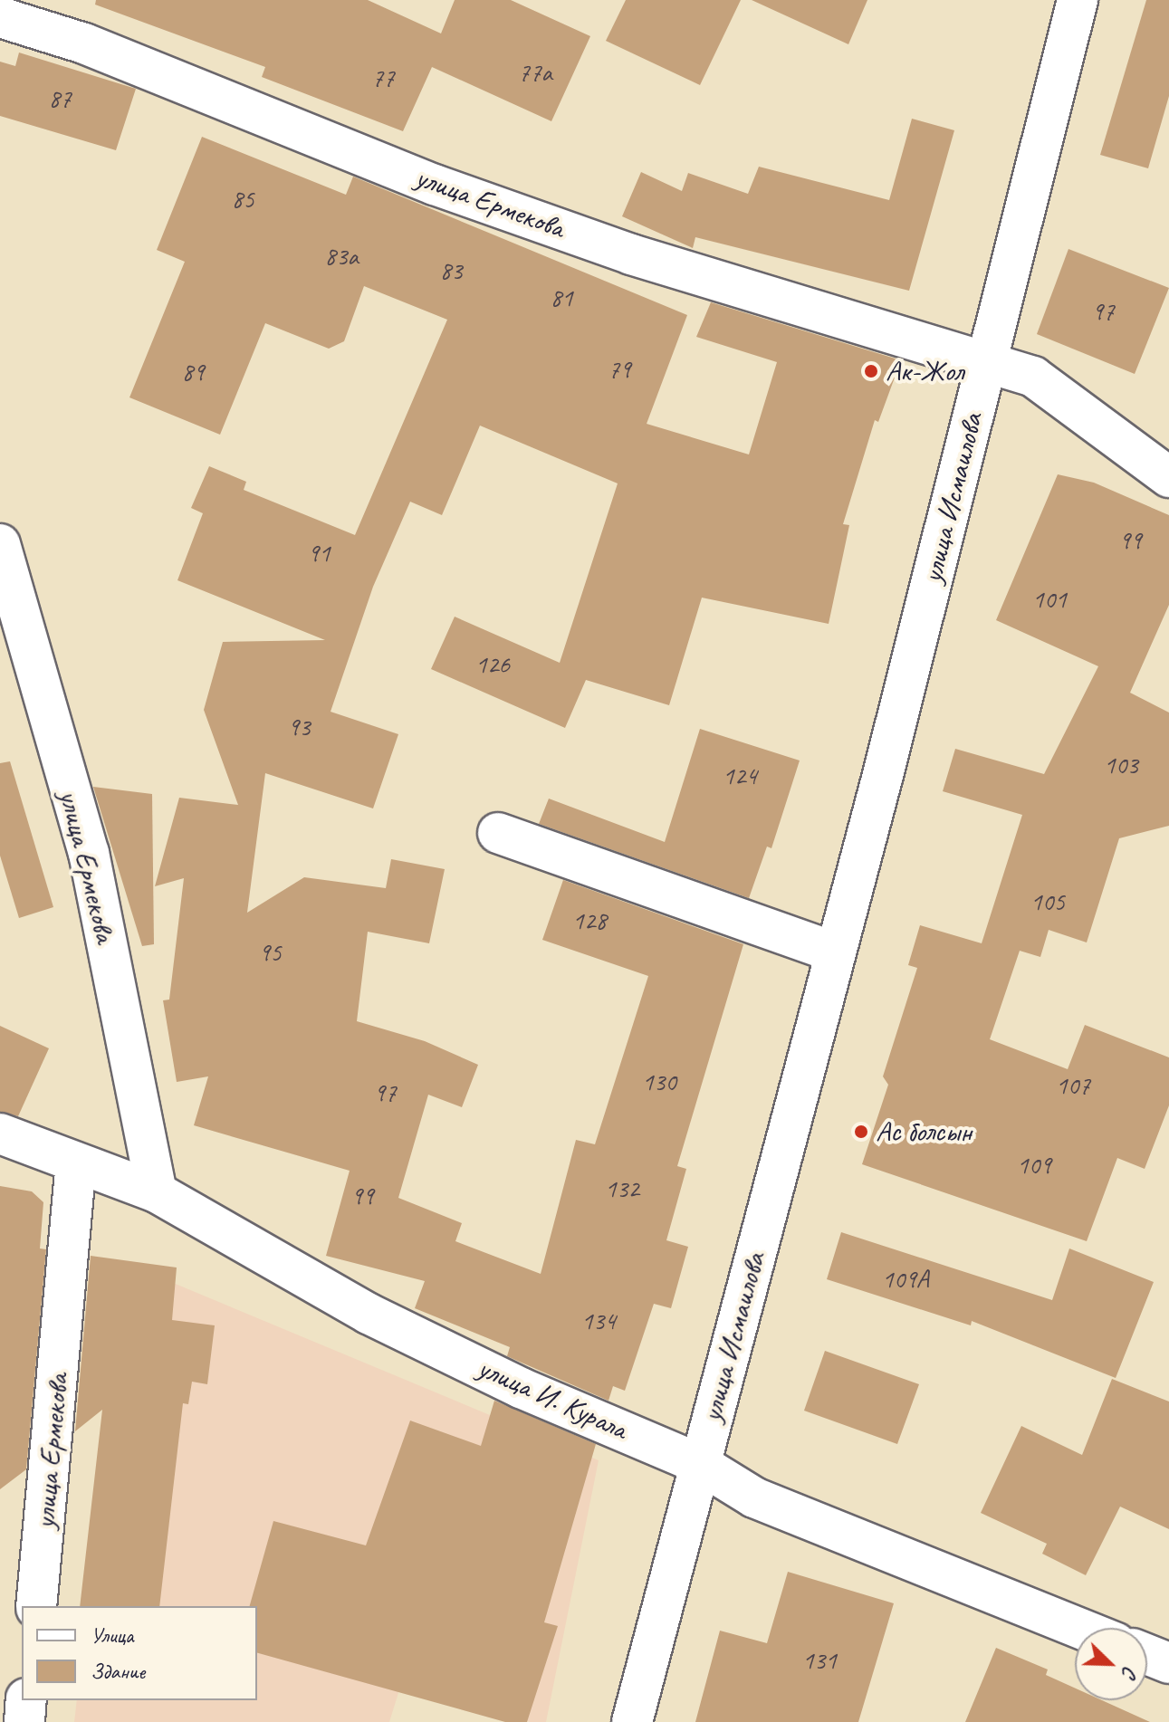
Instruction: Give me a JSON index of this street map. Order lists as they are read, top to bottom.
{
  "streets": {
    "street": ["улица Ермекова", "улица Исмаилова", "улица И. Курала"]
  },
  "crossings": [
    ["улица Ермекова", "улица Исмаилова"],
    ["улица Ермекова", "улица И. Курала"],
    ["улица Исмаилова", "улица И. Курала"]
  ],
  "places": ["Ак-Жол", "Ас болсын"],
  "house_numbers": [
    "77а",
    "77",
    "87",
    "85",
    "83а",
    "83",
    "81",
    "97",
    "79",
    "89",
    "99",
    "91",
    "101",
    "126",
    "93",
    "103",
    "124",
    "105",
    "128",
    "95",
    "130",
    "107",
    "97",
    "109",
    "132",
    "99",
    "109А",
    "134",
    "131"
  ],
  "legend": ["Улица", "Здание"],
  "north": "bottom right"
}
